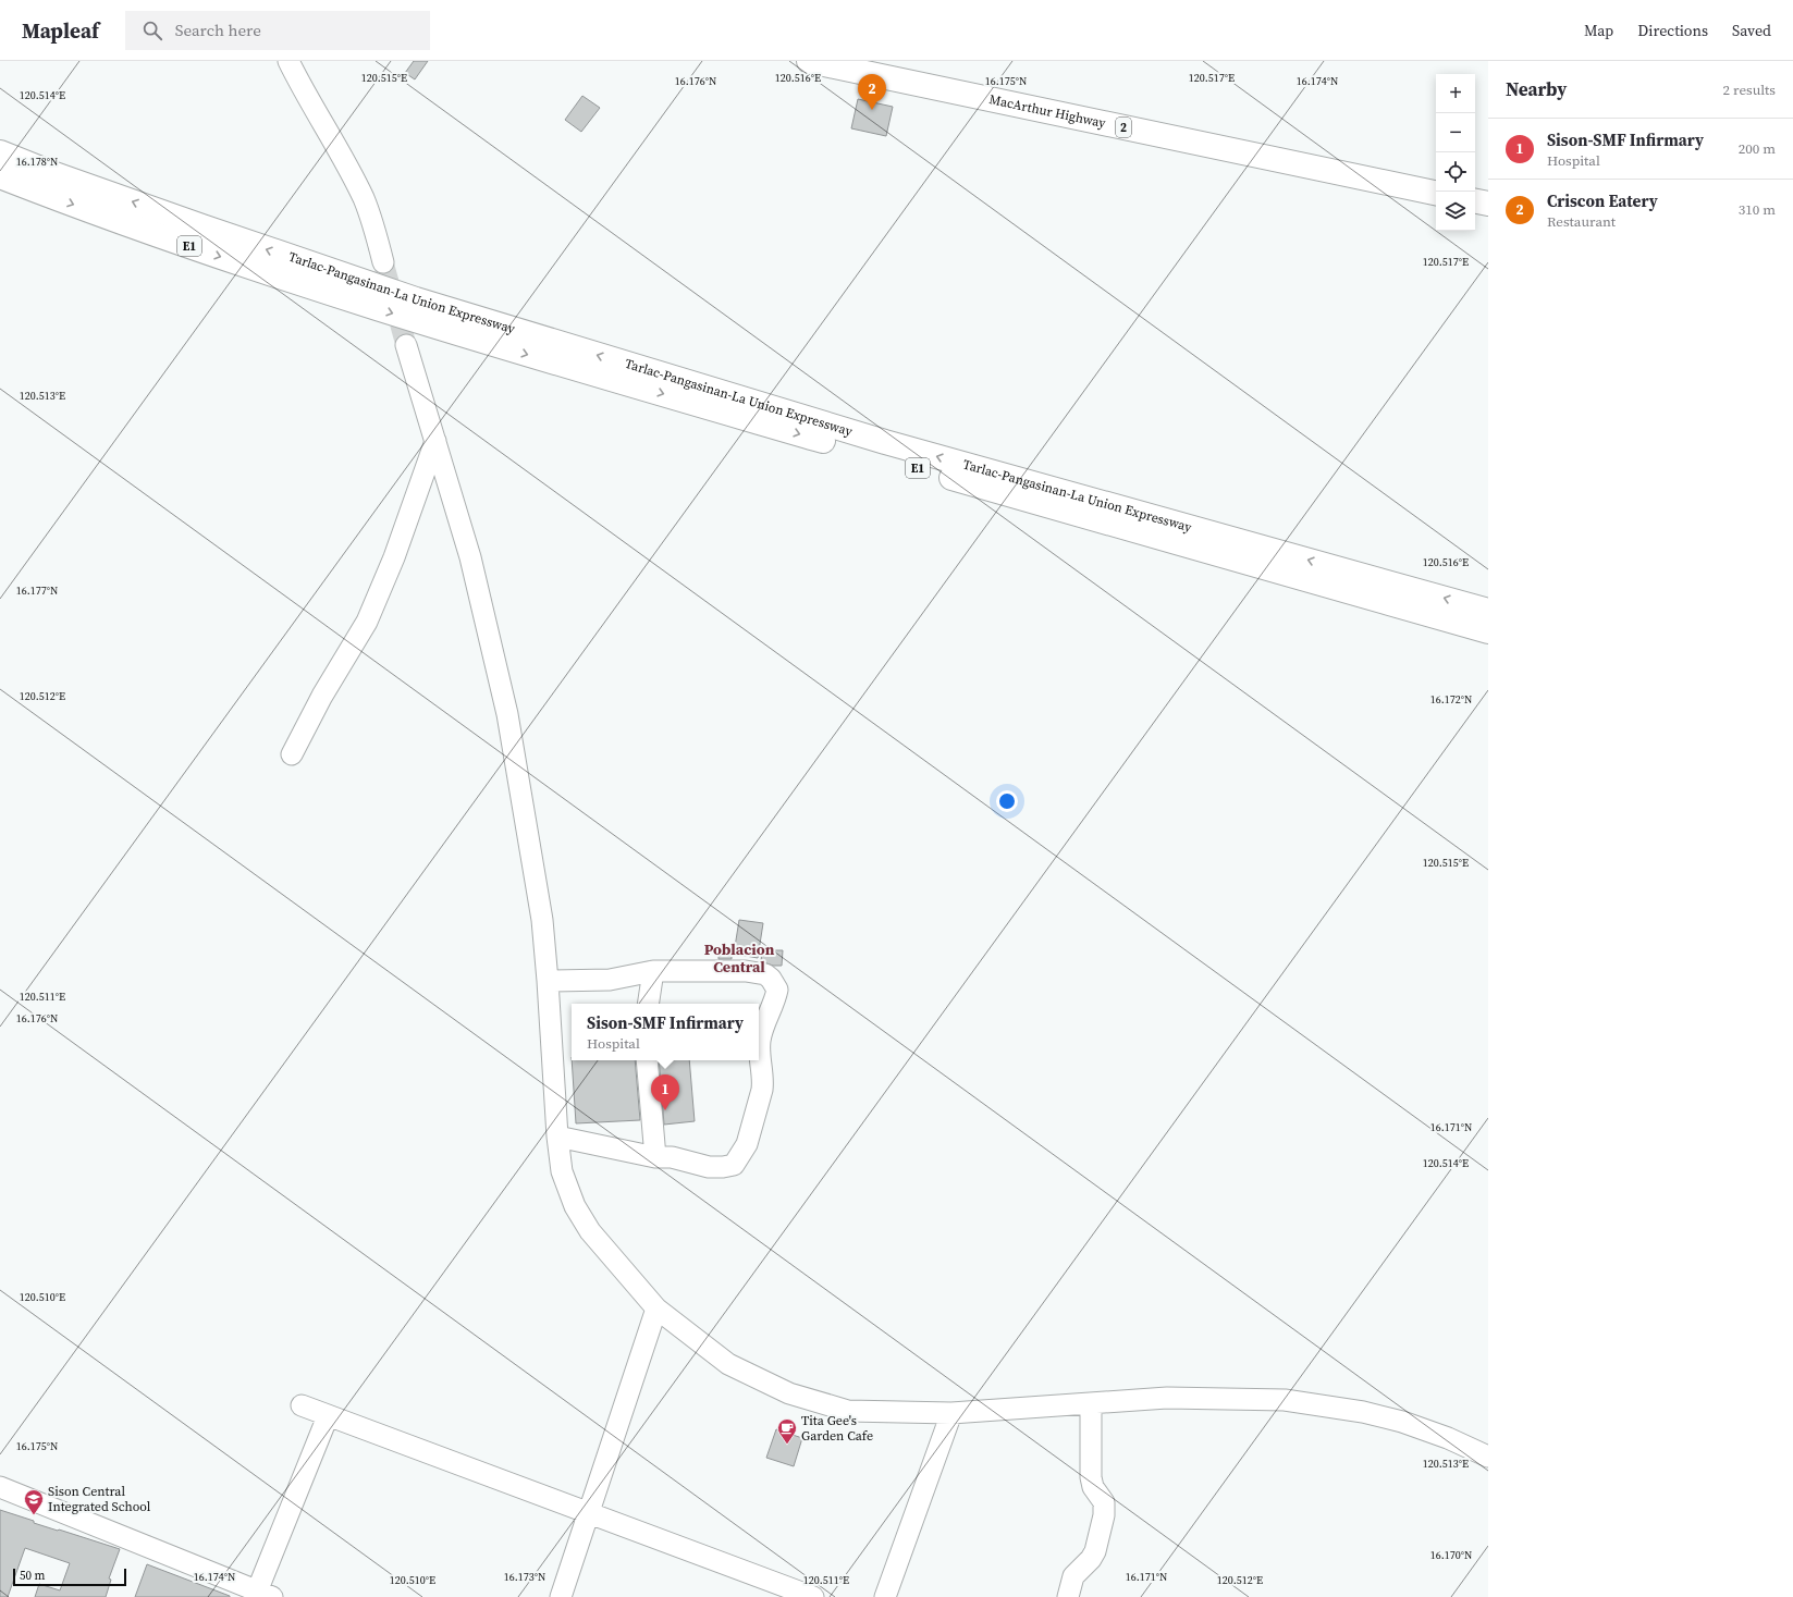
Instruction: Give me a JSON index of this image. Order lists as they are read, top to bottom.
{
  "streets": {
    "highway": [
      "MacArthur Highway",
      "2",
      "E1",
      "Tarlac-Pangasinan-La Union Expressway"
    ]
  },
  "districts": ["Poblacion Central"],
  "places": {
    "cafe": ["Tita Gee's Garden Cafe"],
    "school or university": ["Sison Central Integrated School"]
  },
  "scale_bar": "50 m",
  "page": {
    "header": "Mapleaf",
    "search": "Search here",
    "nav": ["Map", "Directions", "Saved"],
    "heading": ["Nearby", "2 results"],
    "map_buttons": ["+", "−"],
    "pins": ["2", "1"],
    "list": [
      {
        "mark": "1",
        "name": "Sison-SMF Infirmary",
        "note": "Hospital",
        "value": "200 m"
      },
      {
        "mark": "2",
        "name": "Criscon Eatery",
        "note": "Restaurant",
        "value": "310 m"
      }
    ],
    "popup": ["Sison-SMF Infirmary", "Hospital"],
    "scale": "50 m"
  },
  "coordinates": [
    "120.517°E",
    "120.515°E",
    "120.516°E",
    "16.176°N",
    "16.175°N",
    "16.174°N",
    "120.514°E",
    "16.178°N",
    "120.513°E",
    "16.177°N",
    "120.512°E",
    "16.172°N",
    "120.511°E",
    "16.171°N",
    "120.510°E",
    "16.170°N",
    "16.173°N"
  ]
}
